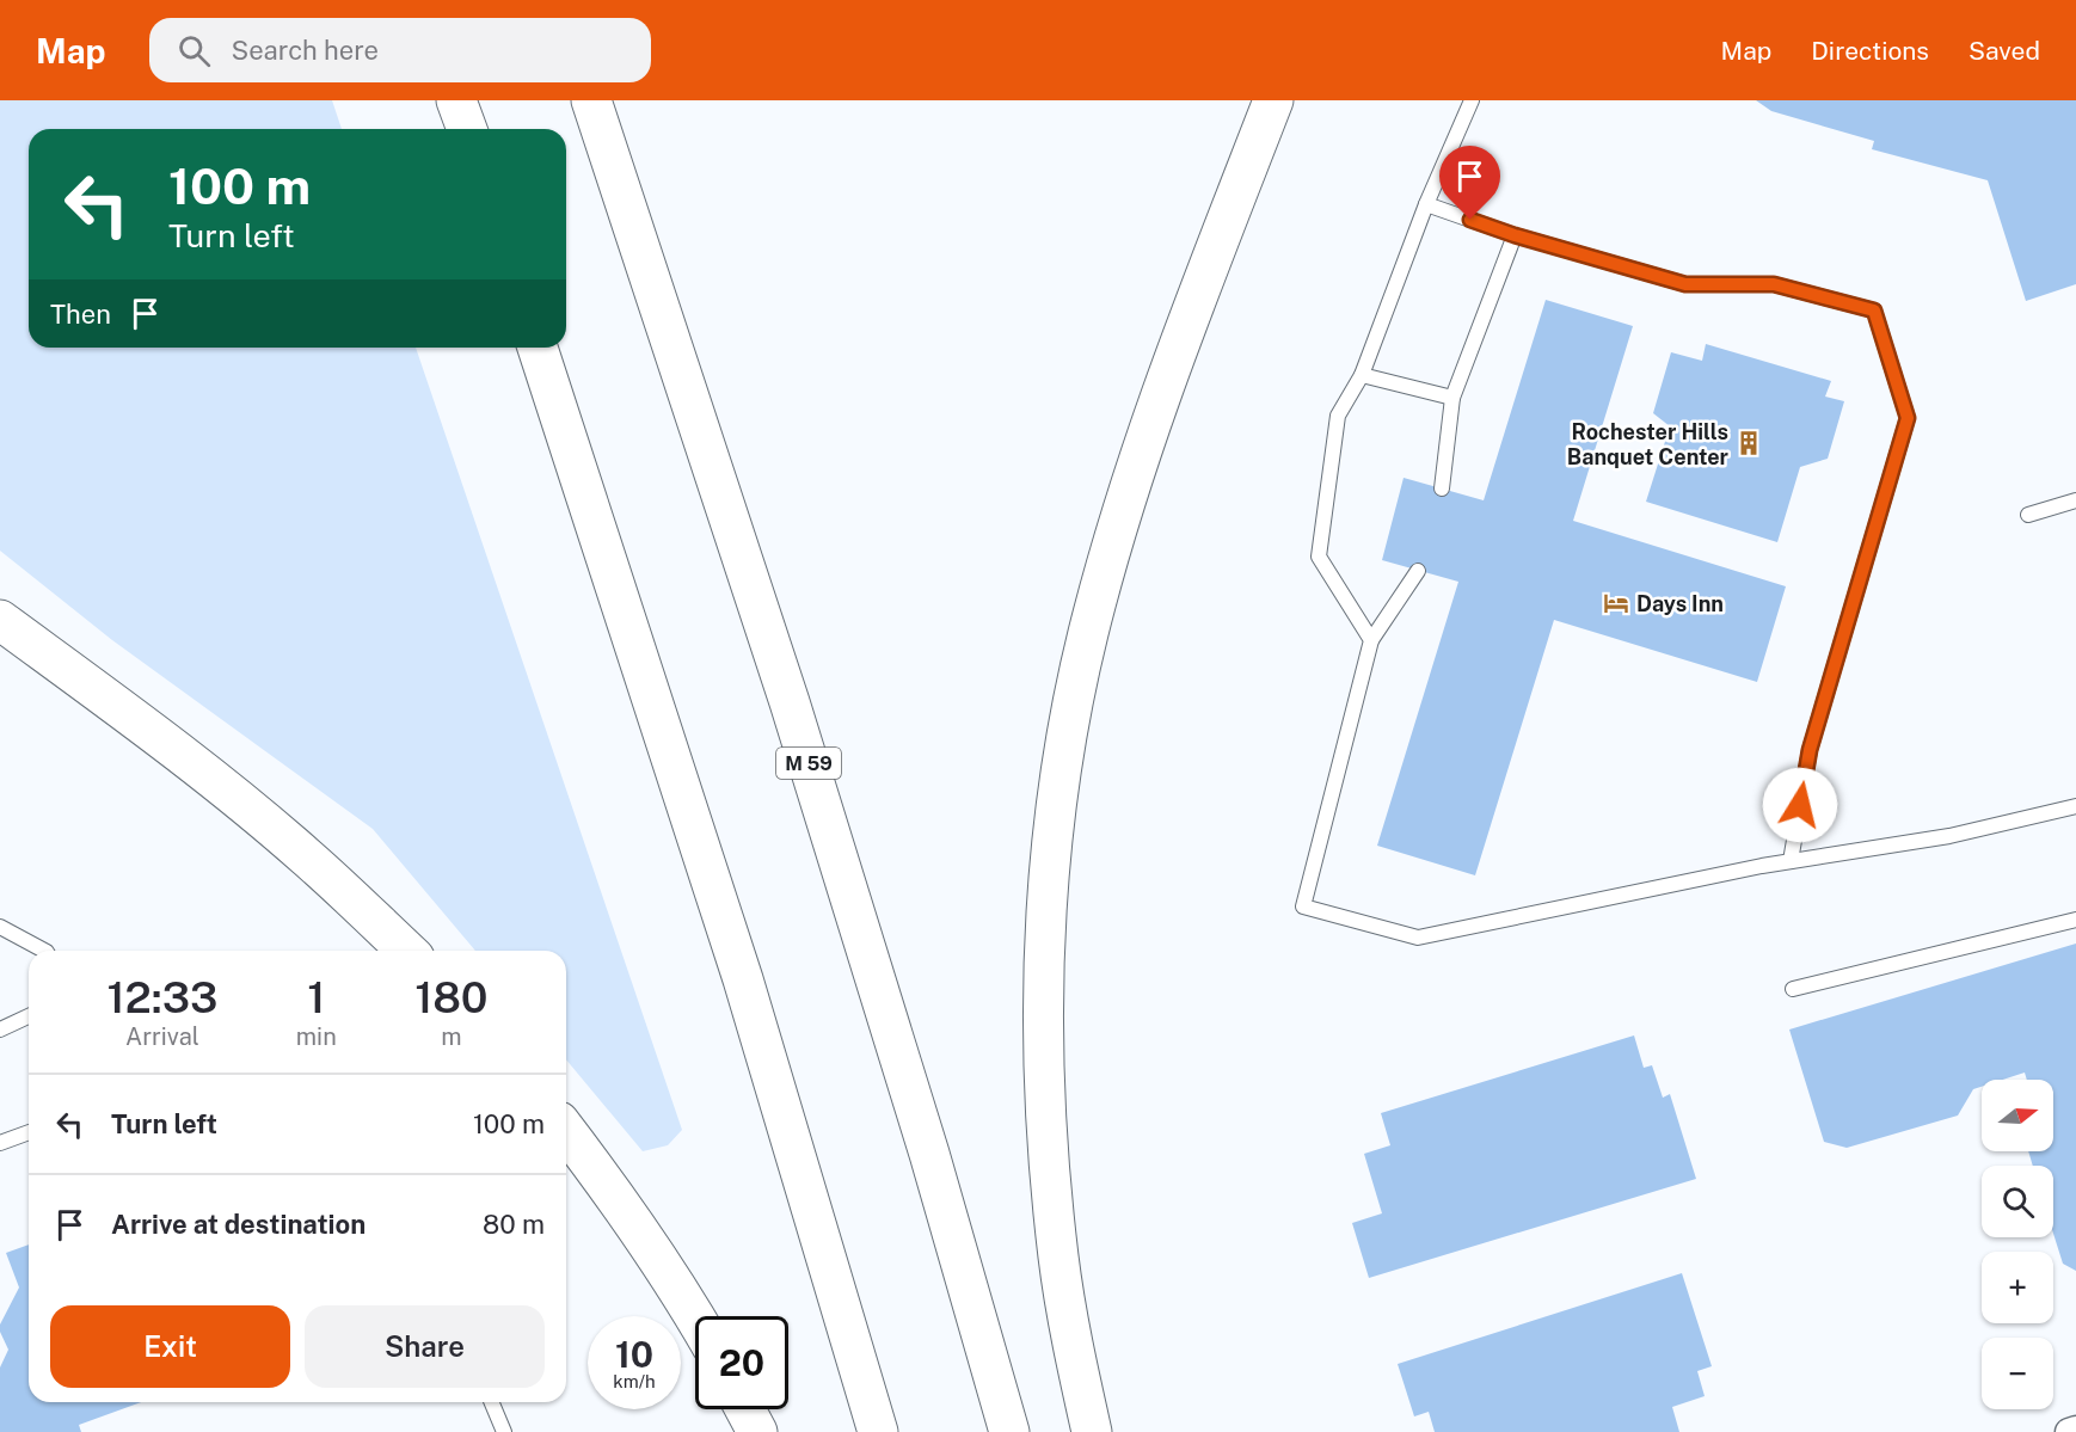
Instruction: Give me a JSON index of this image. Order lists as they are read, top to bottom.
{
  "streets": {
    "highway": ["M 59"]
  },
  "places": {
    "building": ["Rochester Hills Banquet Center"],
    "hotel": ["Days Inn"]
  },
  "north": "right",
  "page": {
    "header": "Map",
    "search": "Search here",
    "nav": ["Map", "Directions", "Saved"],
    "turn": ["100 m", "Turn left"],
    "then": "Then",
    "eta": [
      "12:33",
      "Arrival",
      "1",
      "min",
      "180",
      "m"
    ],
    "list": [
      {
        "name": "Turn left",
        "value": "100 m"
      },
      {
        "name": "Arrive at destination",
        "value": "80 m"
      }
    ],
    "map_buttons": ["+", "−"],
    "buttons": ["Exit", "Share"],
    "speed": "10 km/h",
    "limit": "20"
  }
}
